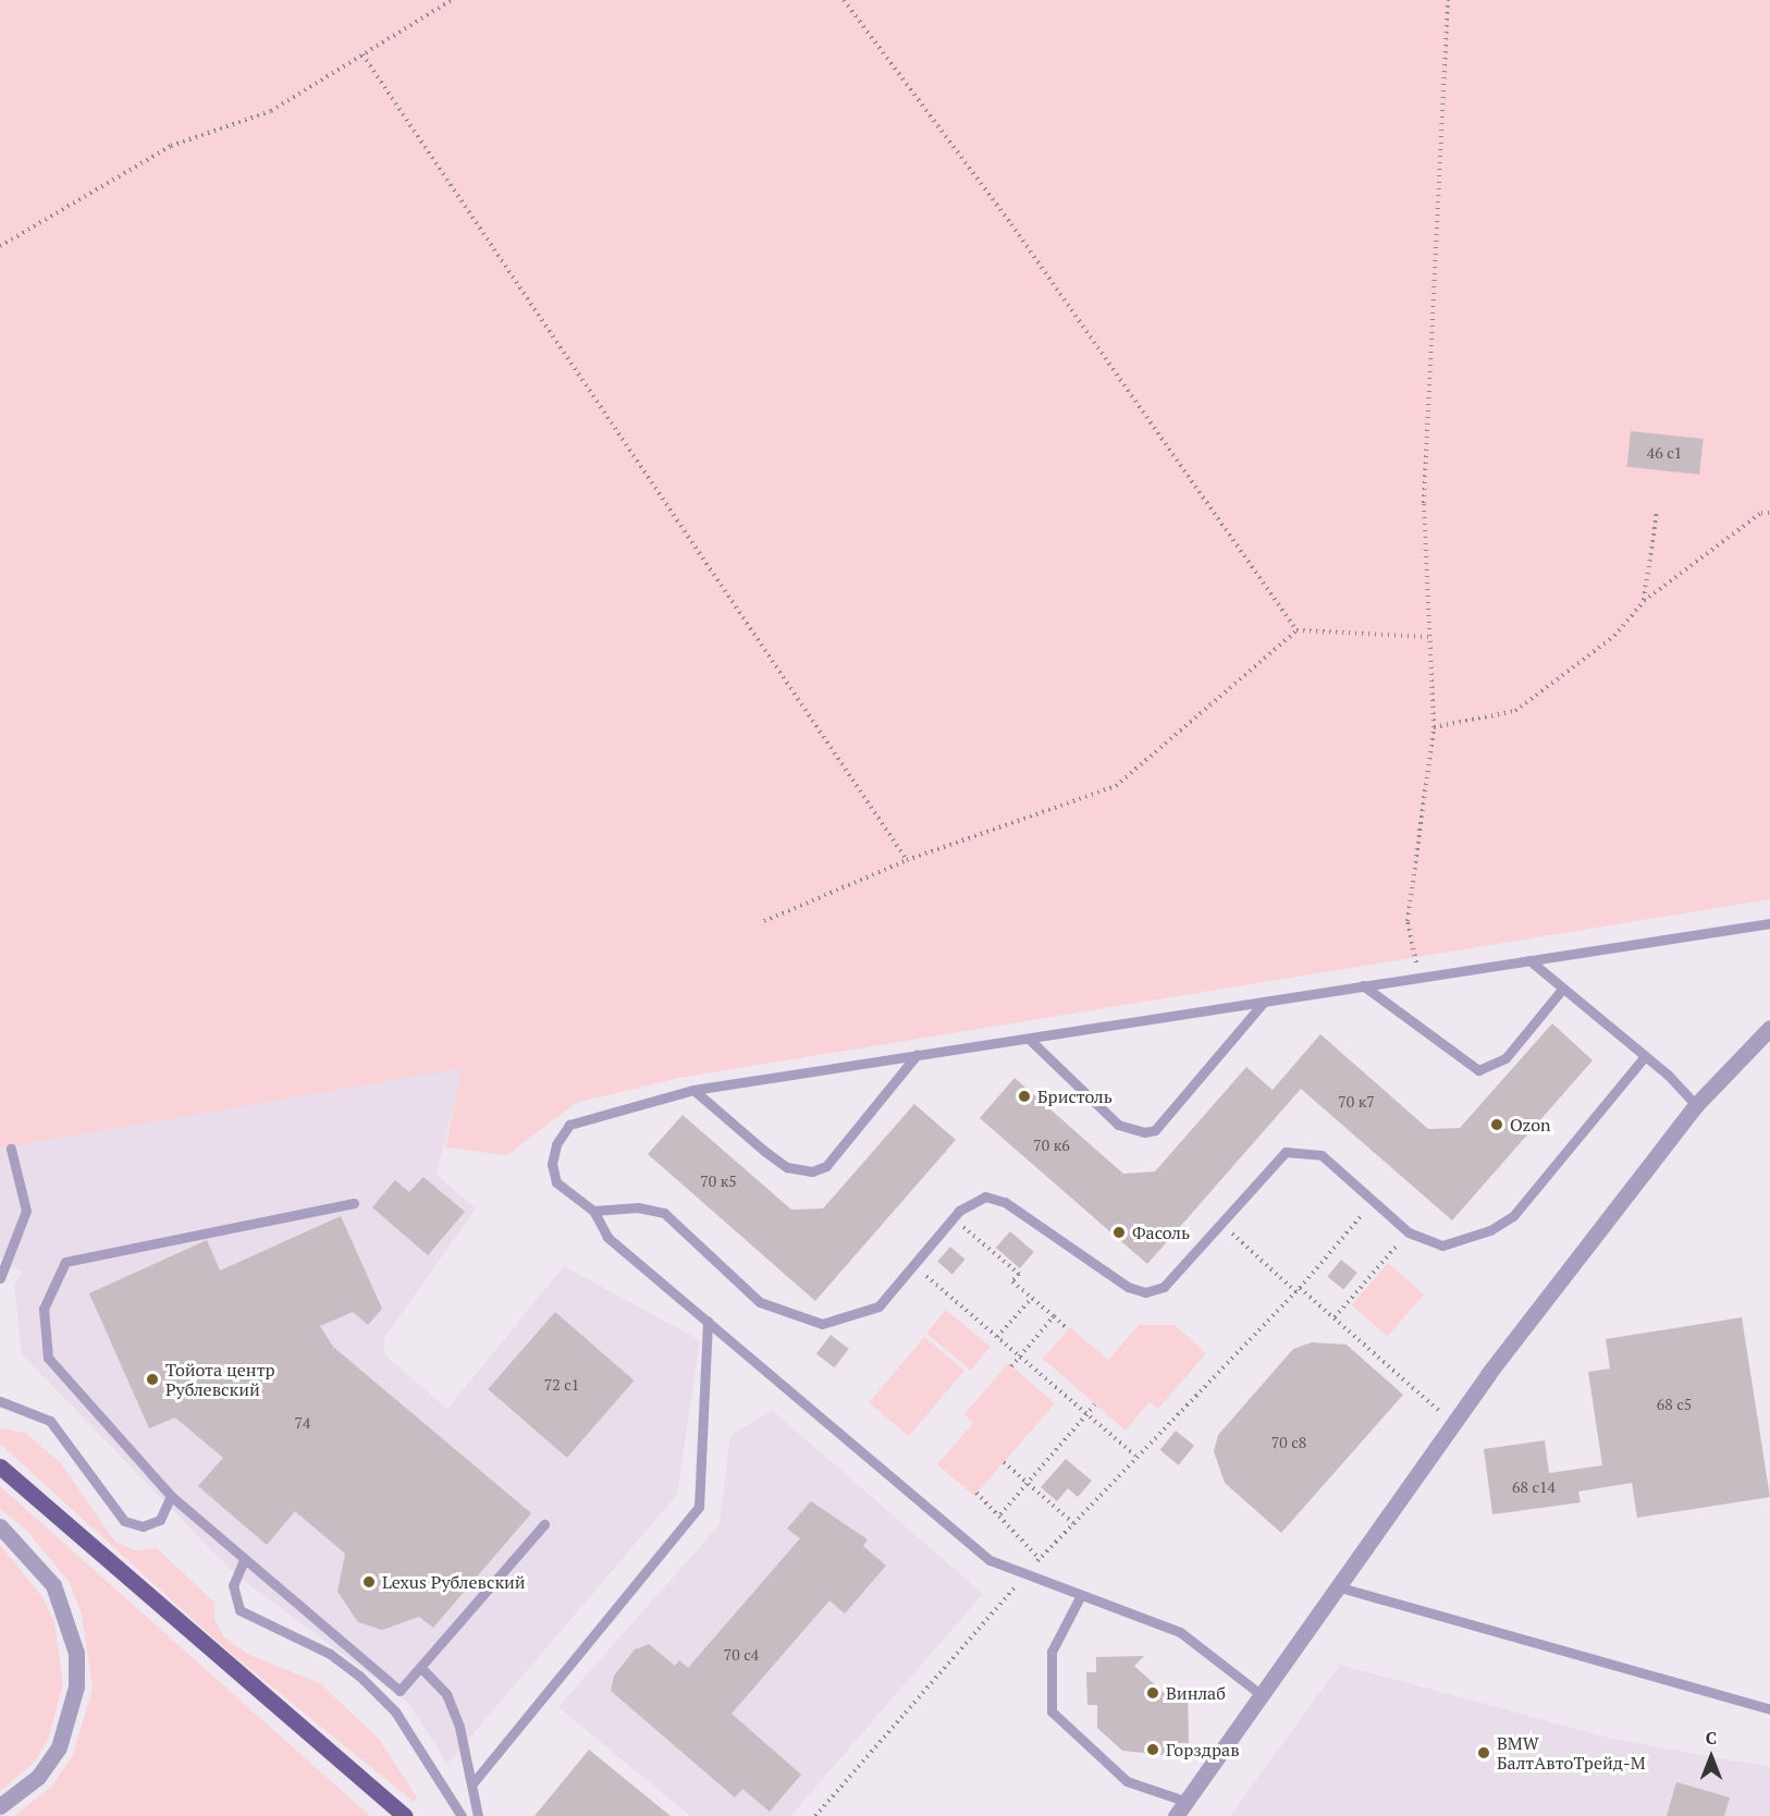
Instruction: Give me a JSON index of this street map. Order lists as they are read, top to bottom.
{
  "places": [
    "Бристоль",
    "Ozon",
    "Фасоль",
    "Тойота центр Рублевский",
    "Lexus Рублевский",
    "Винлаб",
    "Горздрав",
    "BMW БалтАвтоТрейд-М"
  ],
  "house_numbers": [
    "46 с1",
    "70 к7",
    "70 к6",
    "70 к5",
    "72 с1",
    "68 с5",
    "74",
    "70 с8",
    "68 с14",
    "70 с4"
  ],
  "north": "top"
}
